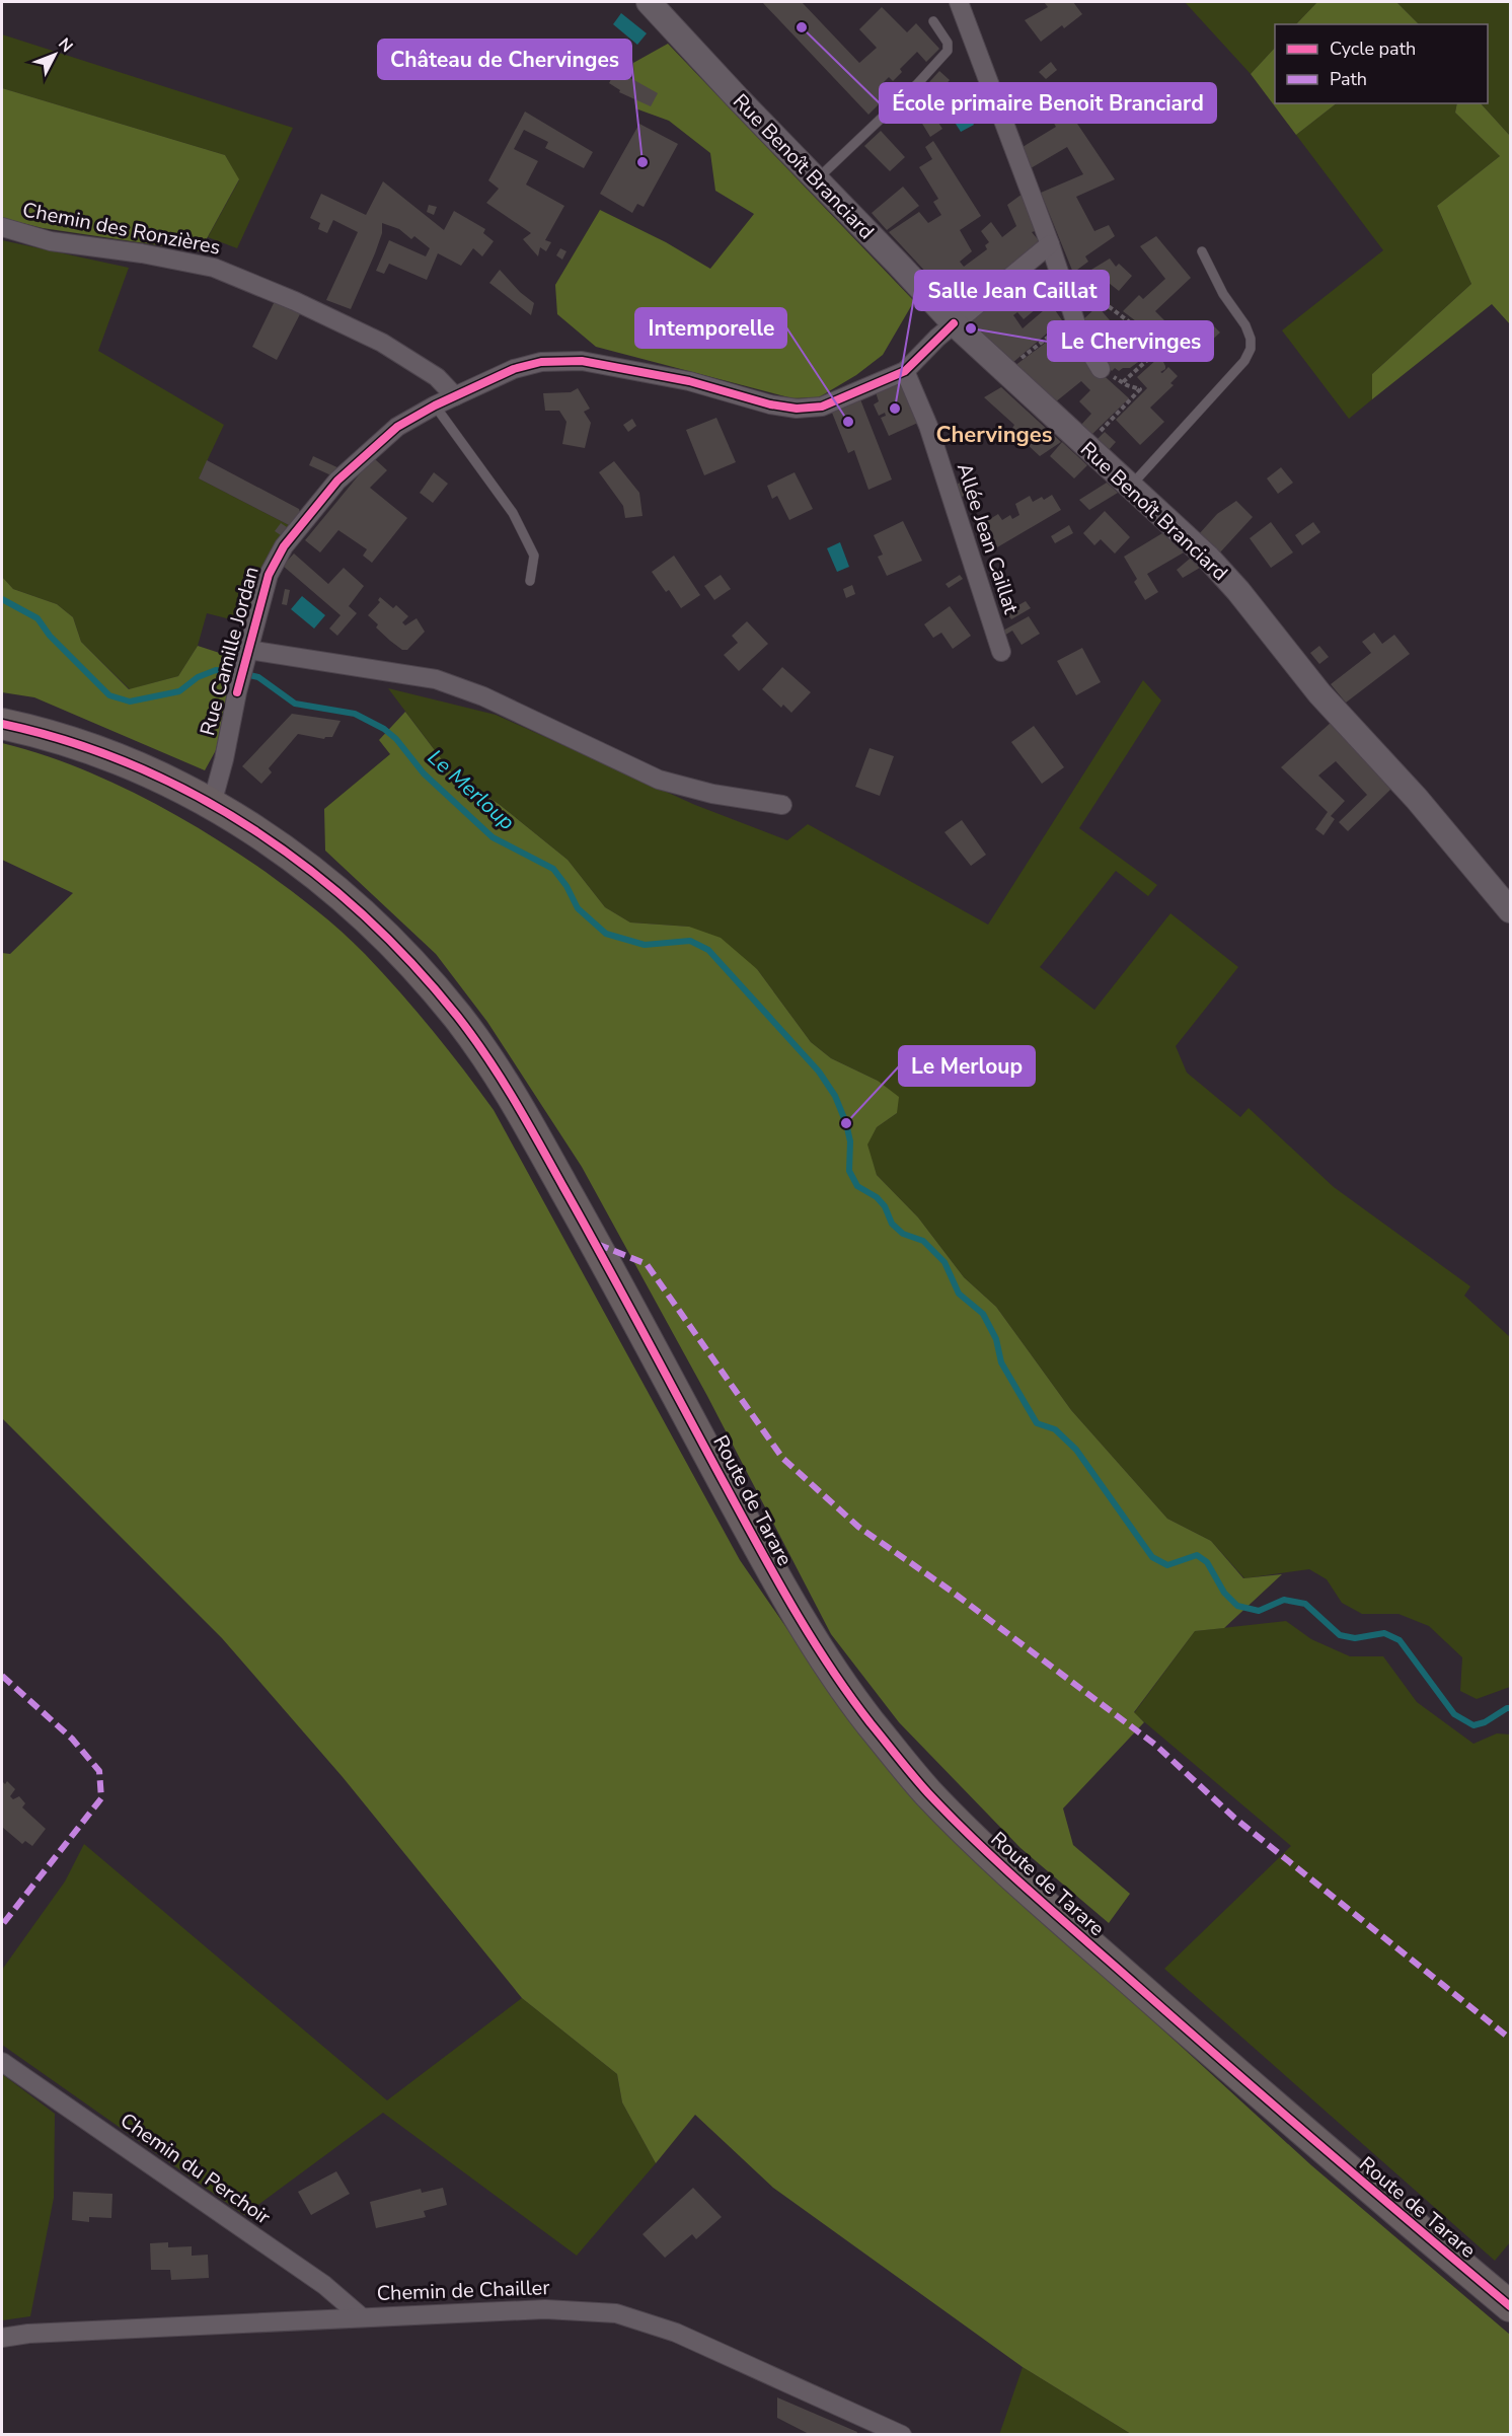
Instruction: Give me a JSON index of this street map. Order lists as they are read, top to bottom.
{
  "streets": {
    "main road": ["Route de Tarare"],
    "street": [
      "Rue Benoît Branciard",
      "Chemin des Ronzières",
      "Allée Jean Caillat",
      "Rue Camille Jordan",
      "Chemin du Perchoir",
      "Chemin de Chailler"
    ]
  },
  "crossings": [
    ["Rue Benoît Branciard", "Rue Camille Jordan"],
    ["Chemin des Ronzières", "Rue Camille Jordan"],
    ["Allée Jean Caillat", "Rue Camille Jordan"],
    ["Rue Camille Jordan", "Route de Tarare"],
    ["Chemin du Perchoir", "Chemin de Chailler"]
  ],
  "districts": ["Chervinges"],
  "water": ["Le Merloup"],
  "places": [
    "École primaire Benoit Branciard",
    "Château de Chervinges",
    "Le Chervinges",
    "Salle Jean Caillat",
    "Intemporelle",
    "Le Merloup"
  ],
  "legend": ["Cycle path", "Path"],
  "north": "top right"
}
